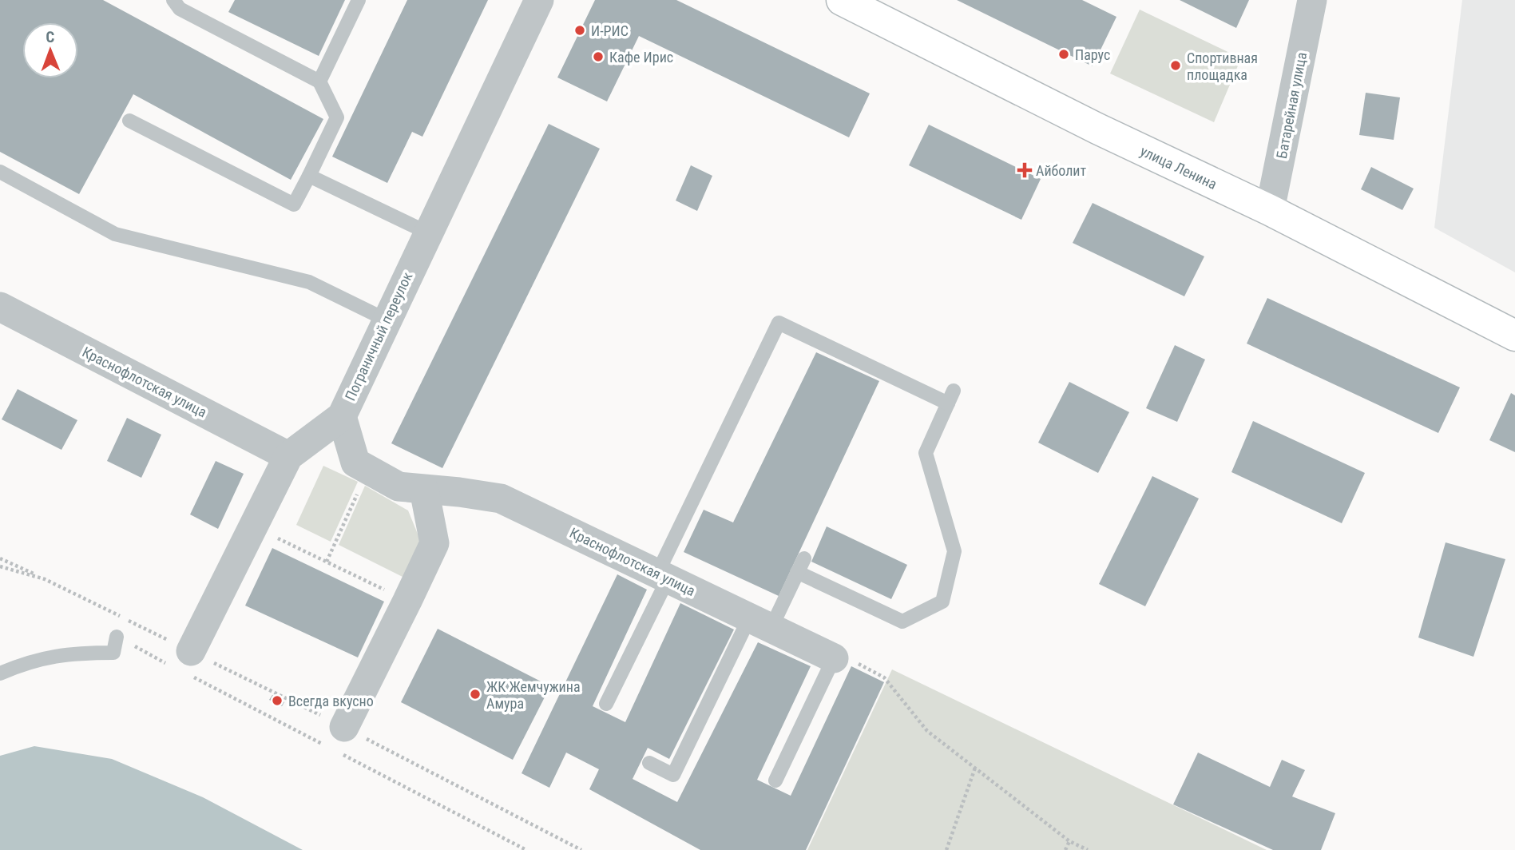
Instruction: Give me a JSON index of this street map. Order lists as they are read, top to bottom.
{
  "streets": {
    "main road": ["улица Ленина"],
    "street": ["Батарейная улица", "Пограничный переулок", "Краснофлотская улица"]
  },
  "crossings": [
    ["Батарейная улица", "улица Ленина"],
    ["Пограничный переулок", "Краснофлотская улица"]
  ],
  "places": {
    "other": [
      "И-РИС",
      "Парус",
      "Кафе Ирис",
      "Спортивная площадка",
      "ЖК Жемчужина Амура",
      "Всегда вкусно"
    ],
    "health": ["Айболит"]
  },
  "north": "top"
}
